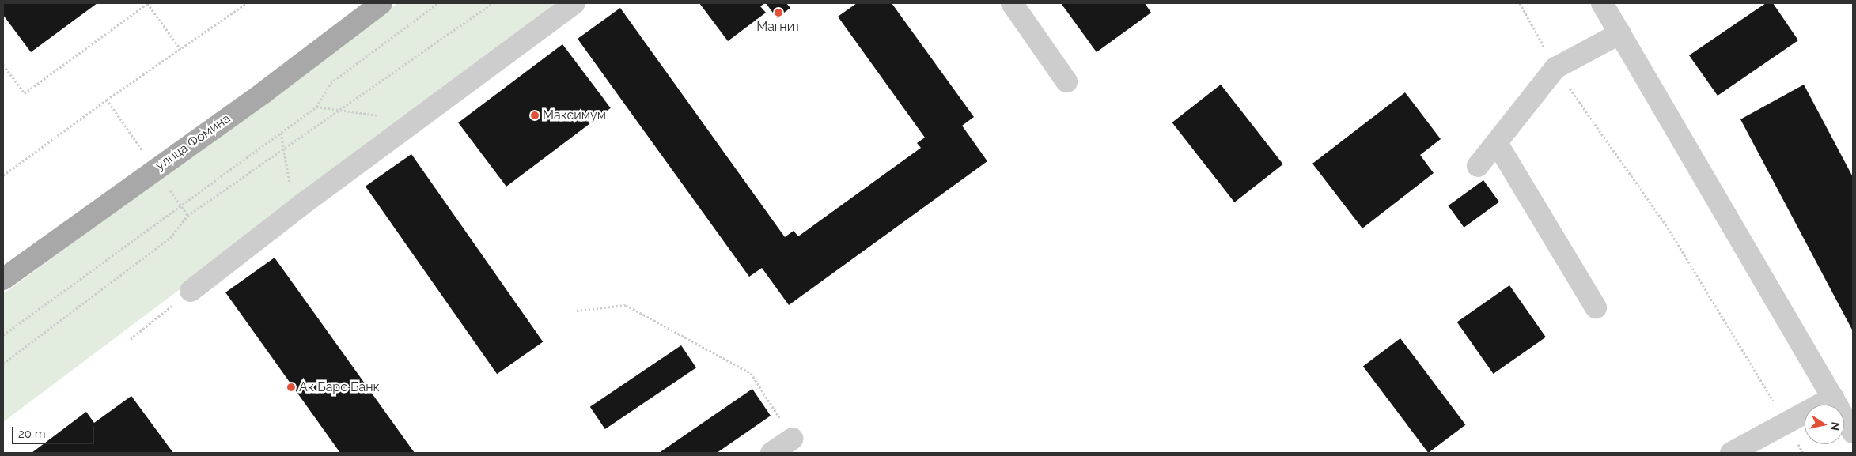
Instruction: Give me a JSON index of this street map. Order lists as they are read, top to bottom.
{
  "streets": {
    "main road": ["улица Фомина"]
  },
  "places": ["Магнит", "Максимум", "Ак Барс Банк"],
  "scale_bar": "20 m",
  "north": "right"
}
